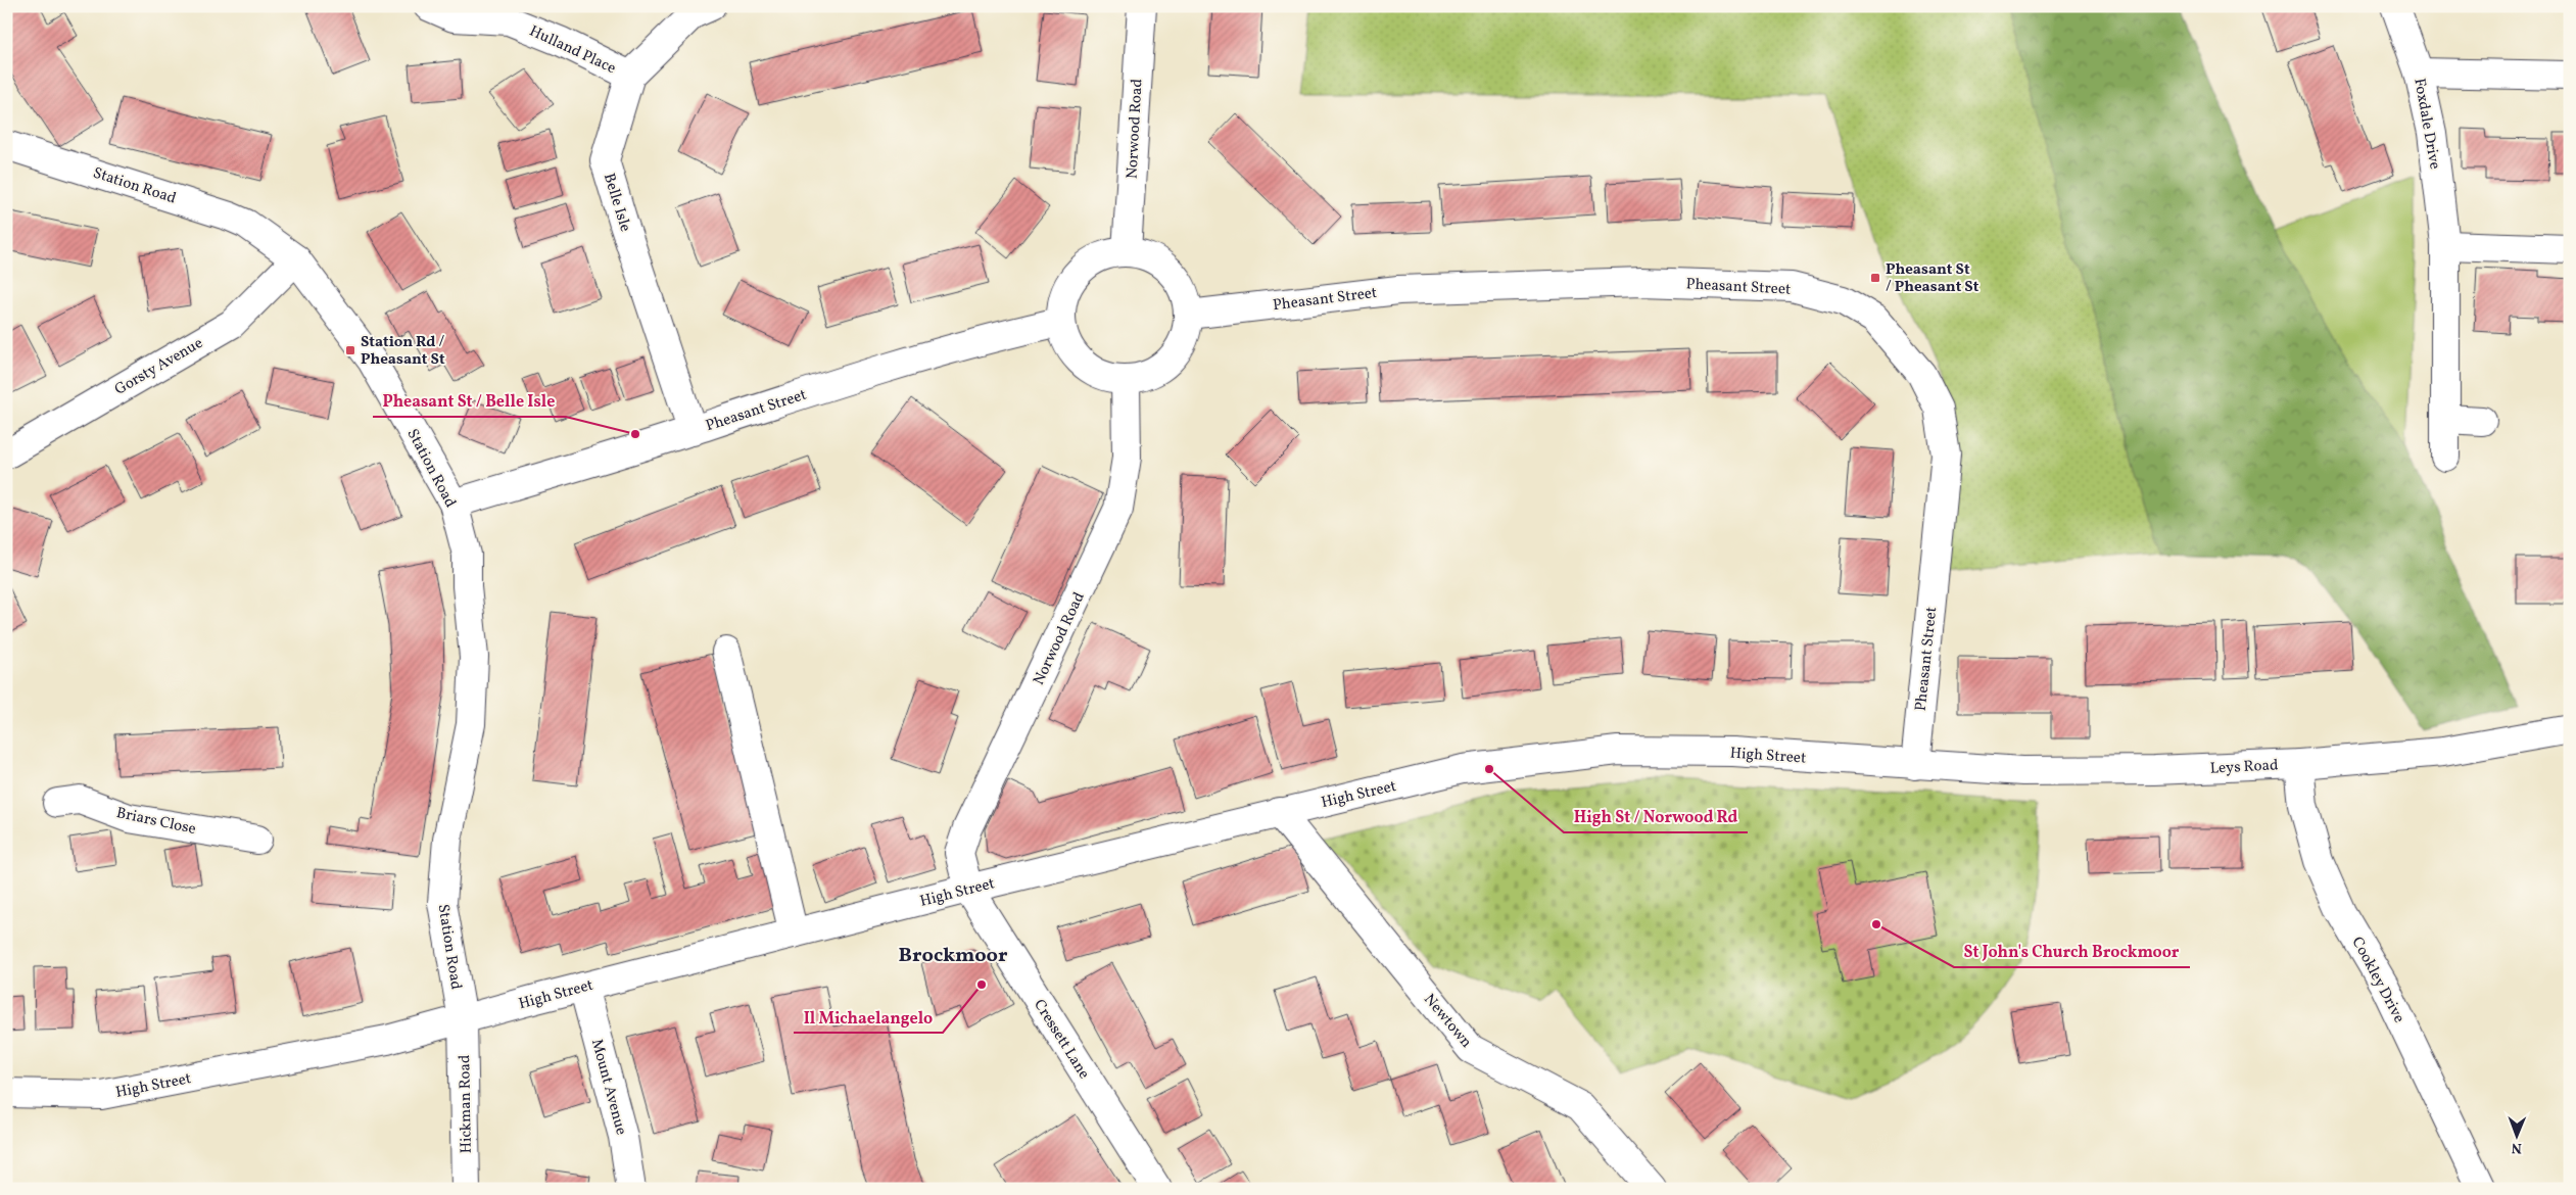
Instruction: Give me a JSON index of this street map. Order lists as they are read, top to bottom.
{
  "streets": {
    "street": [
      "Hulland Place",
      "Foxdale Drive",
      "Norwood Road",
      "Station Road",
      "Belle Isle",
      "Pheasant Street",
      "Gorsty Avenue",
      "High Street",
      "Leys Road",
      "Briars Close",
      "Cookley Drive",
      "Newtown",
      "Cressett Lane",
      "Mount Avenue",
      "Hickman Road"
    ]
  },
  "crossings": [
    ["Hulland Place", "Belle Isle"],
    ["Norwood Road", "Pheasant Street"],
    ["Norwood Road", "High Street"],
    ["Norwood Road", "Cressett Lane"],
    ["Station Road", "Pheasant Street"],
    ["Station Road", "Gorsty Avenue"],
    ["Station Road", "High Street"],
    ["Station Road", "Hickman Road"],
    ["Belle Isle", "Pheasant Street"],
    ["Pheasant Street", "High Street"],
    ["Pheasant Street", "Leys Road"],
    ["High Street", "Leys Road"],
    ["High Street", "Newtown"],
    ["High Street", "Cressett Lane"],
    ["High Street", "Mount Avenue"],
    ["High Street", "Hickman Road"],
    ["Leys Road", "Cookley Drive"]
  ],
  "districts": ["Brockmoor"],
  "places": {
    "transit": ["Pheasant St / Pheasant St", "Station Rd / Pheasant St"],
    "other": [
      "Pheasant St / Belle Isle",
      "High St / Norwood Rd",
      "St John's Church Brockmoor",
      "Il Michaelangelo"
    ]
  },
  "north": "bottom"
}
